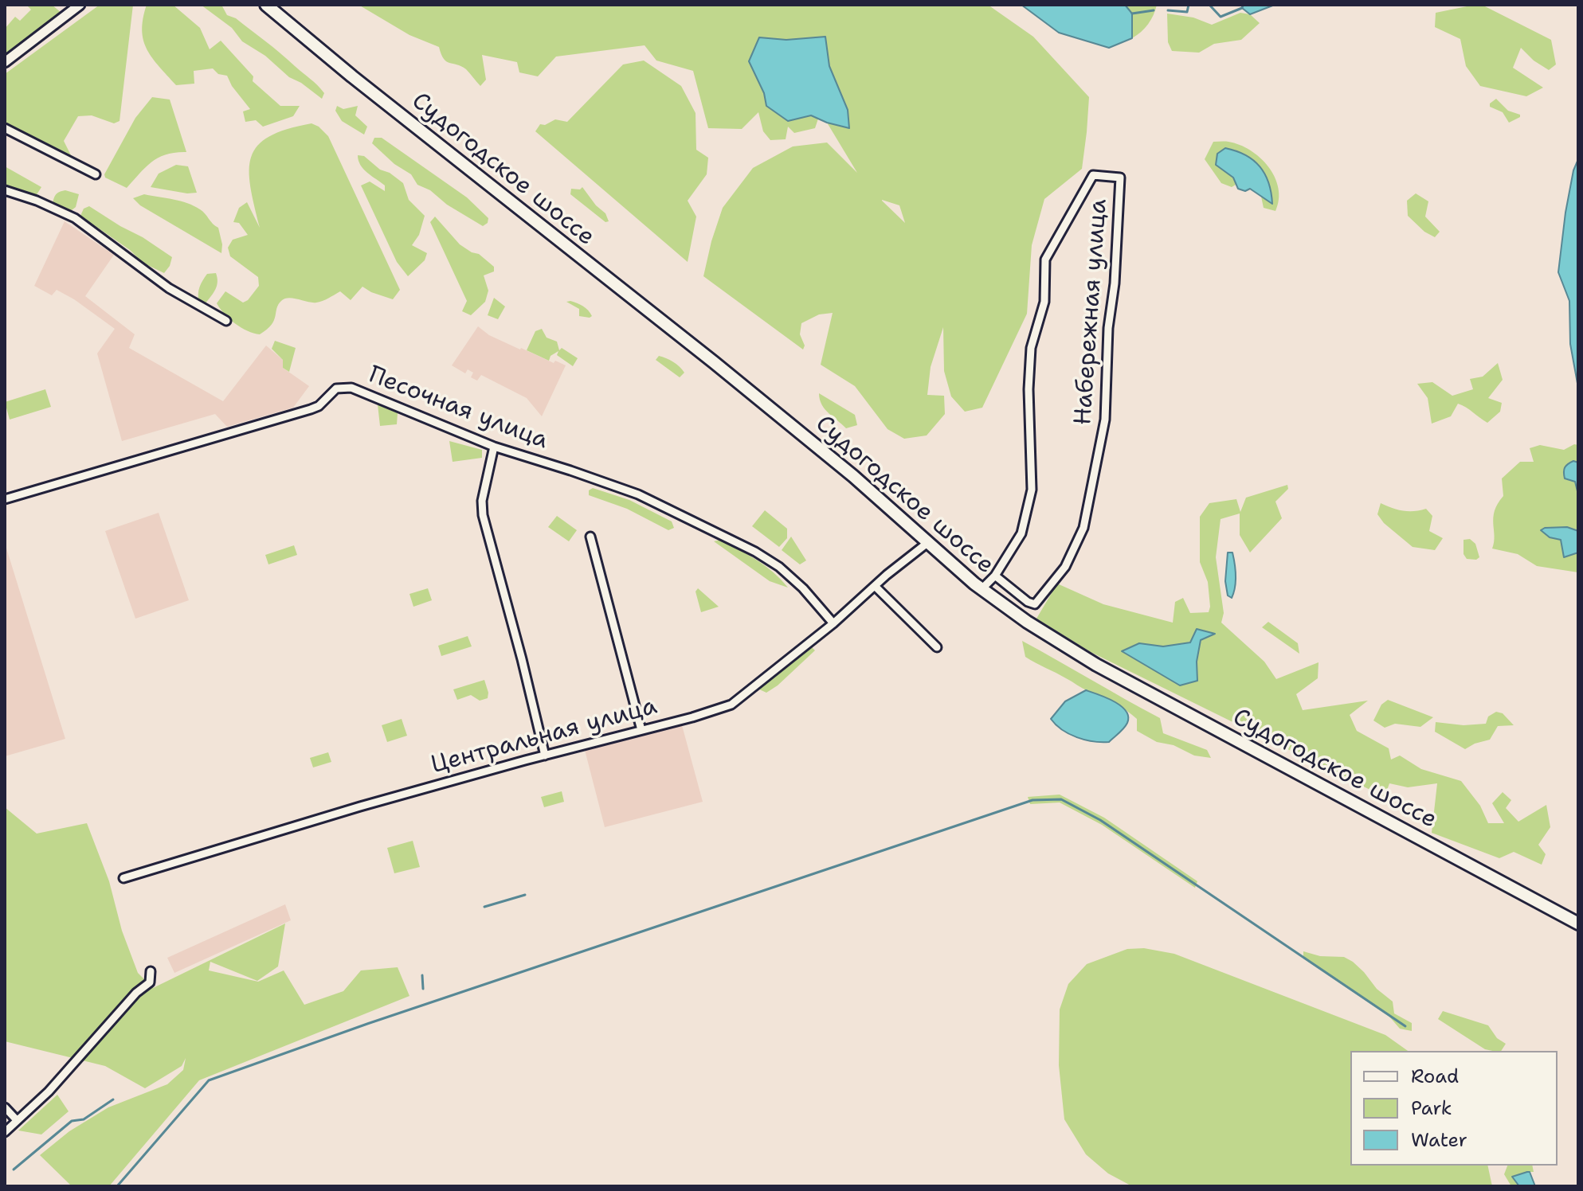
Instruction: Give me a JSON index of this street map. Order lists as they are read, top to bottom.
{
  "streets": {
    "main road": ["Судогодское шоссе"],
    "street": ["Набережная улица", "Песочная улица", "Центральная улица"]
  },
  "crossings": [
    ["Судогодское шоссе", "Набережная улица"],
    ["Судогодское шоссе", "Центральная улица"],
    ["Песочная улица", "Центральная улица"]
  ],
  "legend": ["Road", "Park", "Water"]
}
